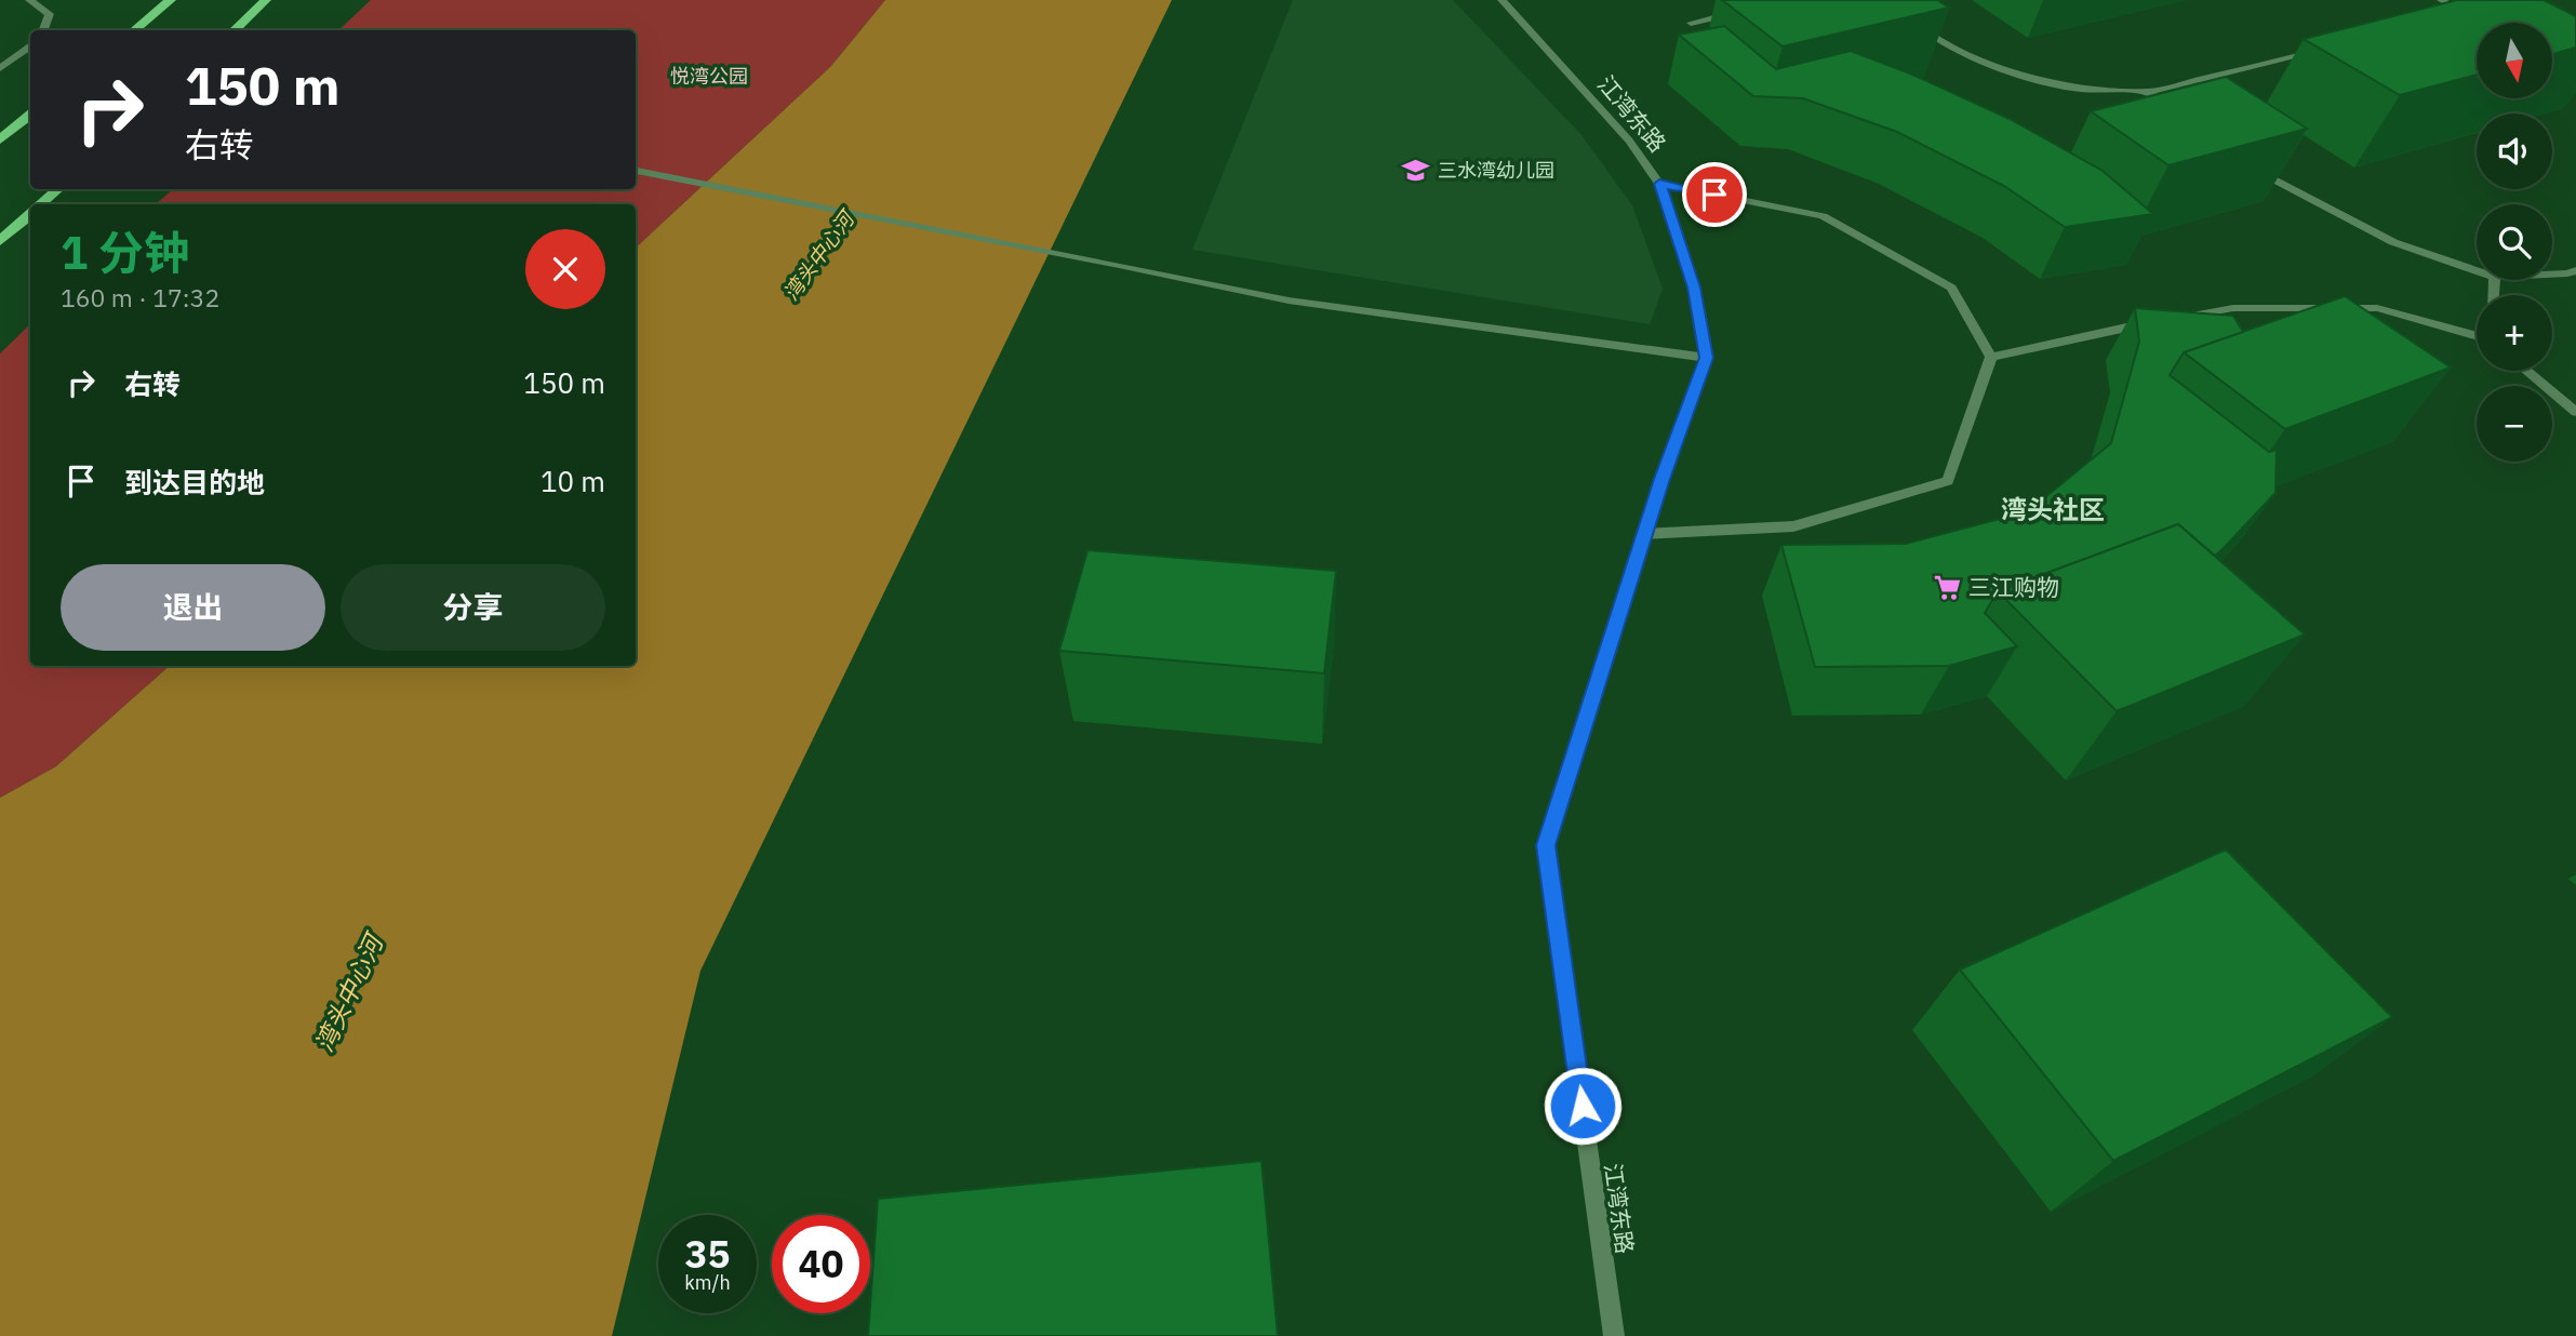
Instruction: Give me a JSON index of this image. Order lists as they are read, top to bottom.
{
  "streets": {
    "street": ["江湾东路"]
  },
  "districts": ["湾头社区"],
  "water": ["湾头中心河"],
  "parks": ["悦湾公园"],
  "places": {
    "school or university": ["三水湾幼儿园"],
    "supermarket": ["三江购物"]
  },
  "north": "bottom",
  "page": {
    "map_buttons": ["+", "−"],
    "turn": ["150 m", "右转"],
    "heading": ["1 分钟", "160 m · 17:32"],
    "list": [
      {
        "name": "右转",
        "value": "150 m"
      },
      {
        "name": "到达目的地",
        "value": "10 m"
      }
    ],
    "buttons": ["退出", "分享"],
    "speed": "35 km/h",
    "limit": "40"
  }
}
